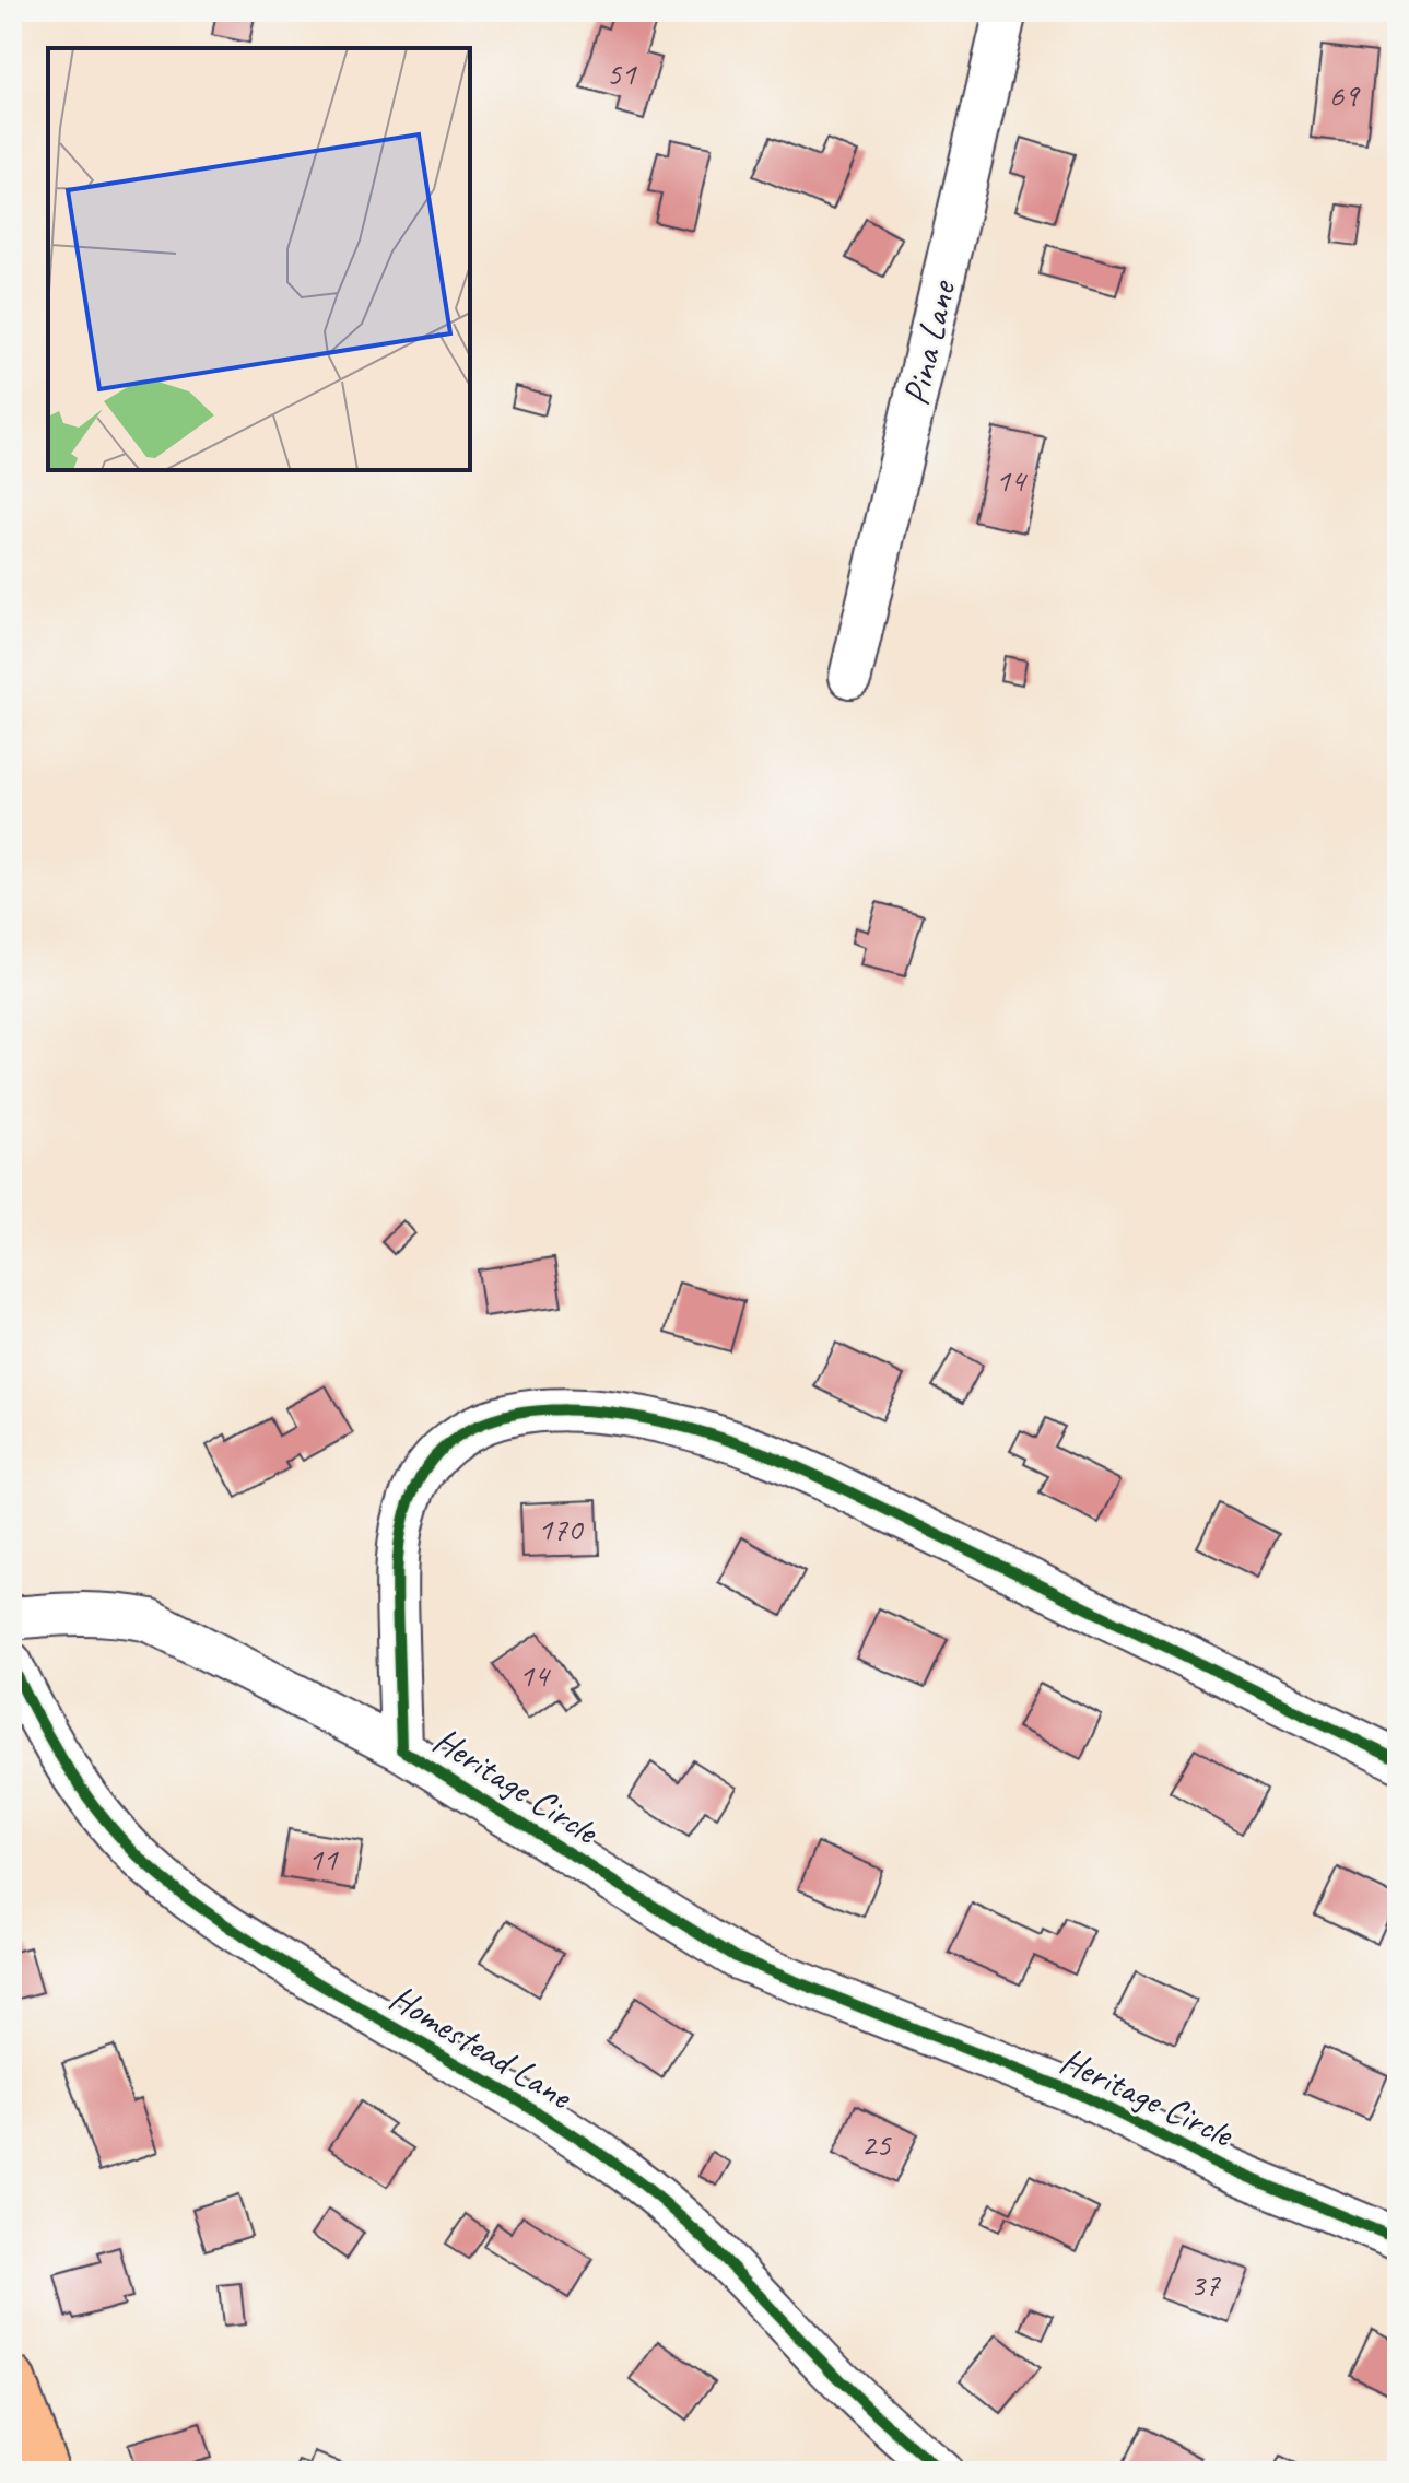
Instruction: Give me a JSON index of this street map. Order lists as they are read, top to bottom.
{
  "streets": {
    "street": ["Pina Lane", "Heritage Circle", "Homestead Lane"]
  },
  "house_numbers": [
    "51",
    "69",
    "14",
    "170",
    "14",
    "11",
    "25",
    "37"
  ]
}
